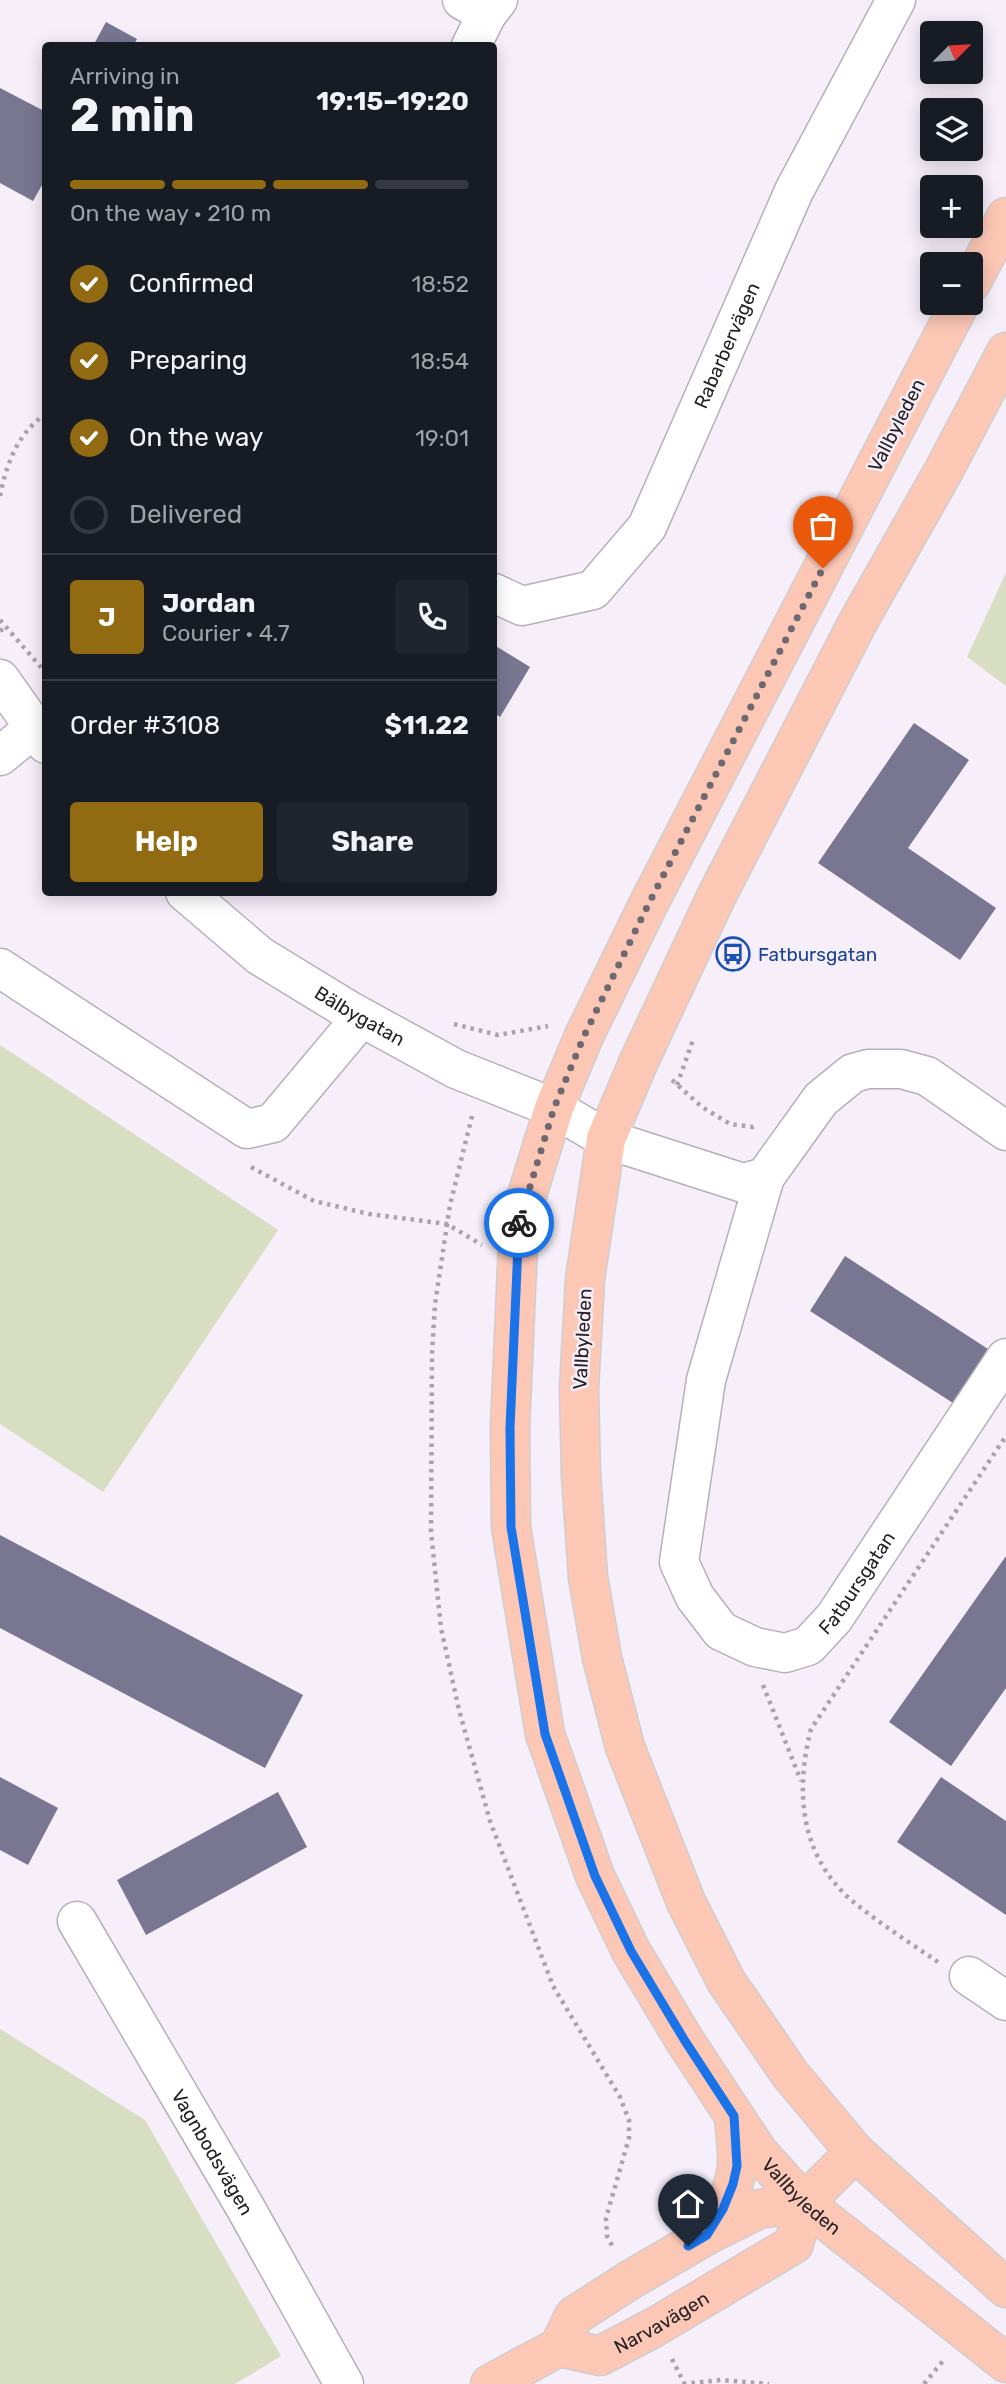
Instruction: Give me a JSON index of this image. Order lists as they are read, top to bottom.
{
  "streets": {
    "main road": ["Vallbyleden", "Narvavägen"],
    "street": [
      "Rabarbervägen",
      "Bälbygatan",
      "Fatbursgatan",
      "Vagnbodsvägen"
    ]
  },
  "crossings": [
    ["Vallbyleden", "Bälbygatan"],
    ["Vallbyleden", "Narvavägen"]
  ],
  "places": {
    "bus stop": ["Fatbursgatan"]
  },
  "north": "top right",
  "page": {
    "map_buttons": ["+", "−"],
    "heading": ["2 min", "Arriving in", "19:15–19:20"],
    "panel": [
      "Jordan",
      "Courier · 4.7",
      "Order #3108",
      "$11.22"
    ],
    "bar": "On the way · 210 m",
    "list": [
      ["Confirmed", "18:52"],
      ["Preparing", "18:54"],
      ["On the way", "19:01"],
      "Delivered"
    ],
    "round": "J",
    "buttons": ["Help", "Share"]
  }
}
